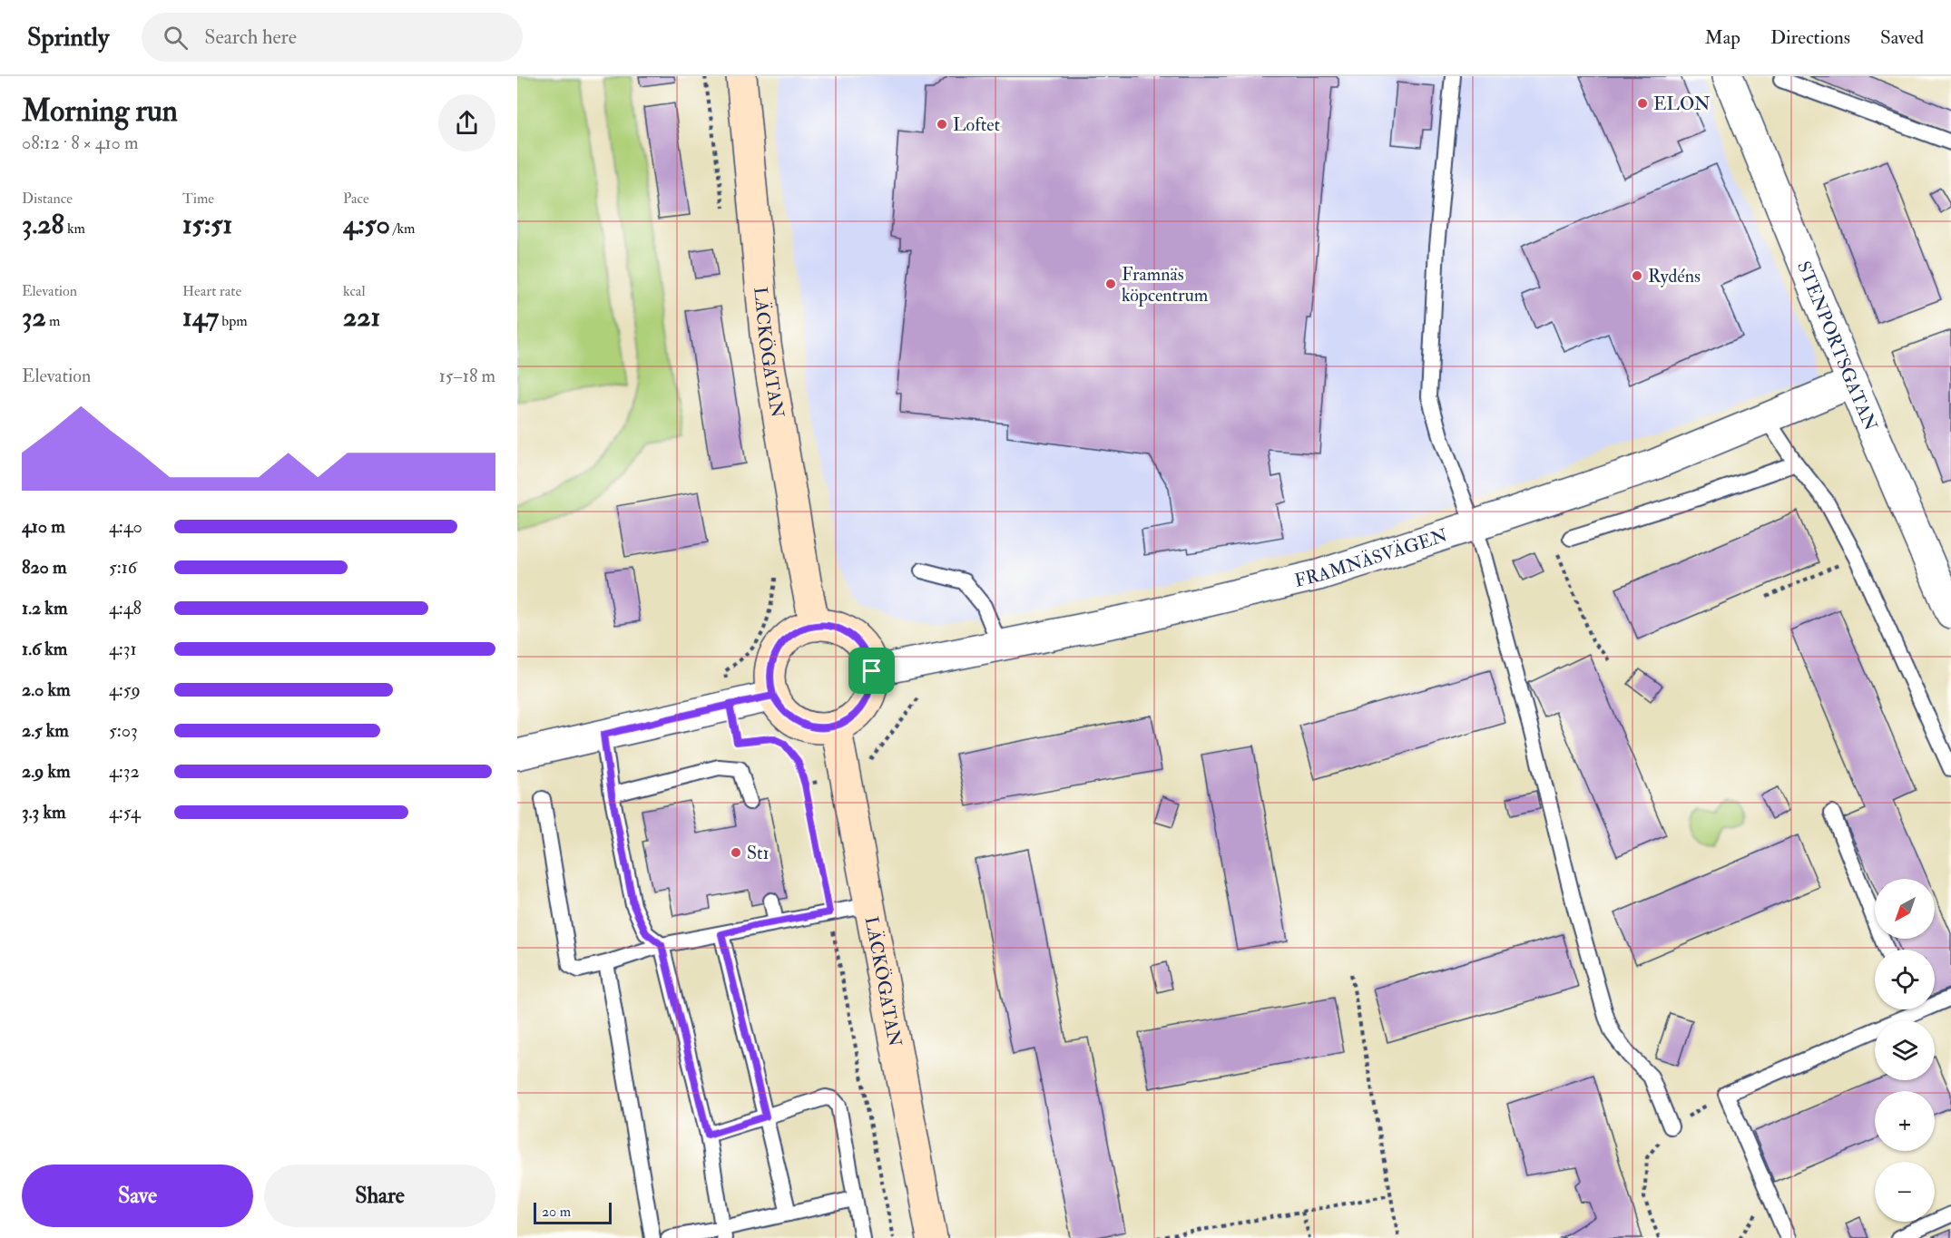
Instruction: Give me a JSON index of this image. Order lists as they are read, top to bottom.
{
  "streets": {
    "main road": ["LÄCKÖGATAN"],
    "street": ["STENPORTSGATAN", "FRAMNÄSVÄGEN"]
  },
  "crossings": [
    ["STENPORTSGATAN", "FRAMNÄSVÄGEN"],
    ["LÄCKÖGATAN", "FRAMNÄSVÄGEN"]
  ],
  "places": [
    "ELON",
    "Loftet",
    "Rydéns",
    "Framnäs köpcentrum",
    "St1"
  ],
  "scale_bar": "20 m",
  "north": "bottom left",
  "page": {
    "header": "Sprintly",
    "search": "Search here",
    "nav": ["Map", "Directions", "Saved"],
    "heading": ["Morning run", "08:12 · 8 × 410 m"],
    "stats": [
      ["Distance", "3.28 km"],
      ["Time", "15:51"],
      ["Pace", "4:50 /km"],
      ["Elevation", "32 m"],
      ["Heart rate", "147 bpm"],
      ["kcal", "221"]
    ],
    "chart": ["Elevation", "15–18 m"],
    "list": [
      {
        "name": "410 m",
        "note": "4:40"
      },
      {
        "name": "820 m",
        "note": "5:16"
      },
      {
        "name": "1.2 km",
        "note": "4:48"
      },
      {
        "name": "1.6 km",
        "note": "4:31"
      },
      {
        "name": "2.0 km",
        "note": "4:59"
      },
      {
        "name": "2.5 km",
        "note": "5:03"
      },
      {
        "name": "2.9 km",
        "note": "4:32"
      },
      {
        "name": "3.3 km",
        "note": "4:54"
      }
    ],
    "map_buttons": ["+", "−"],
    "buttons": ["Save", "Share"],
    "scale": "20 m"
  }
}
